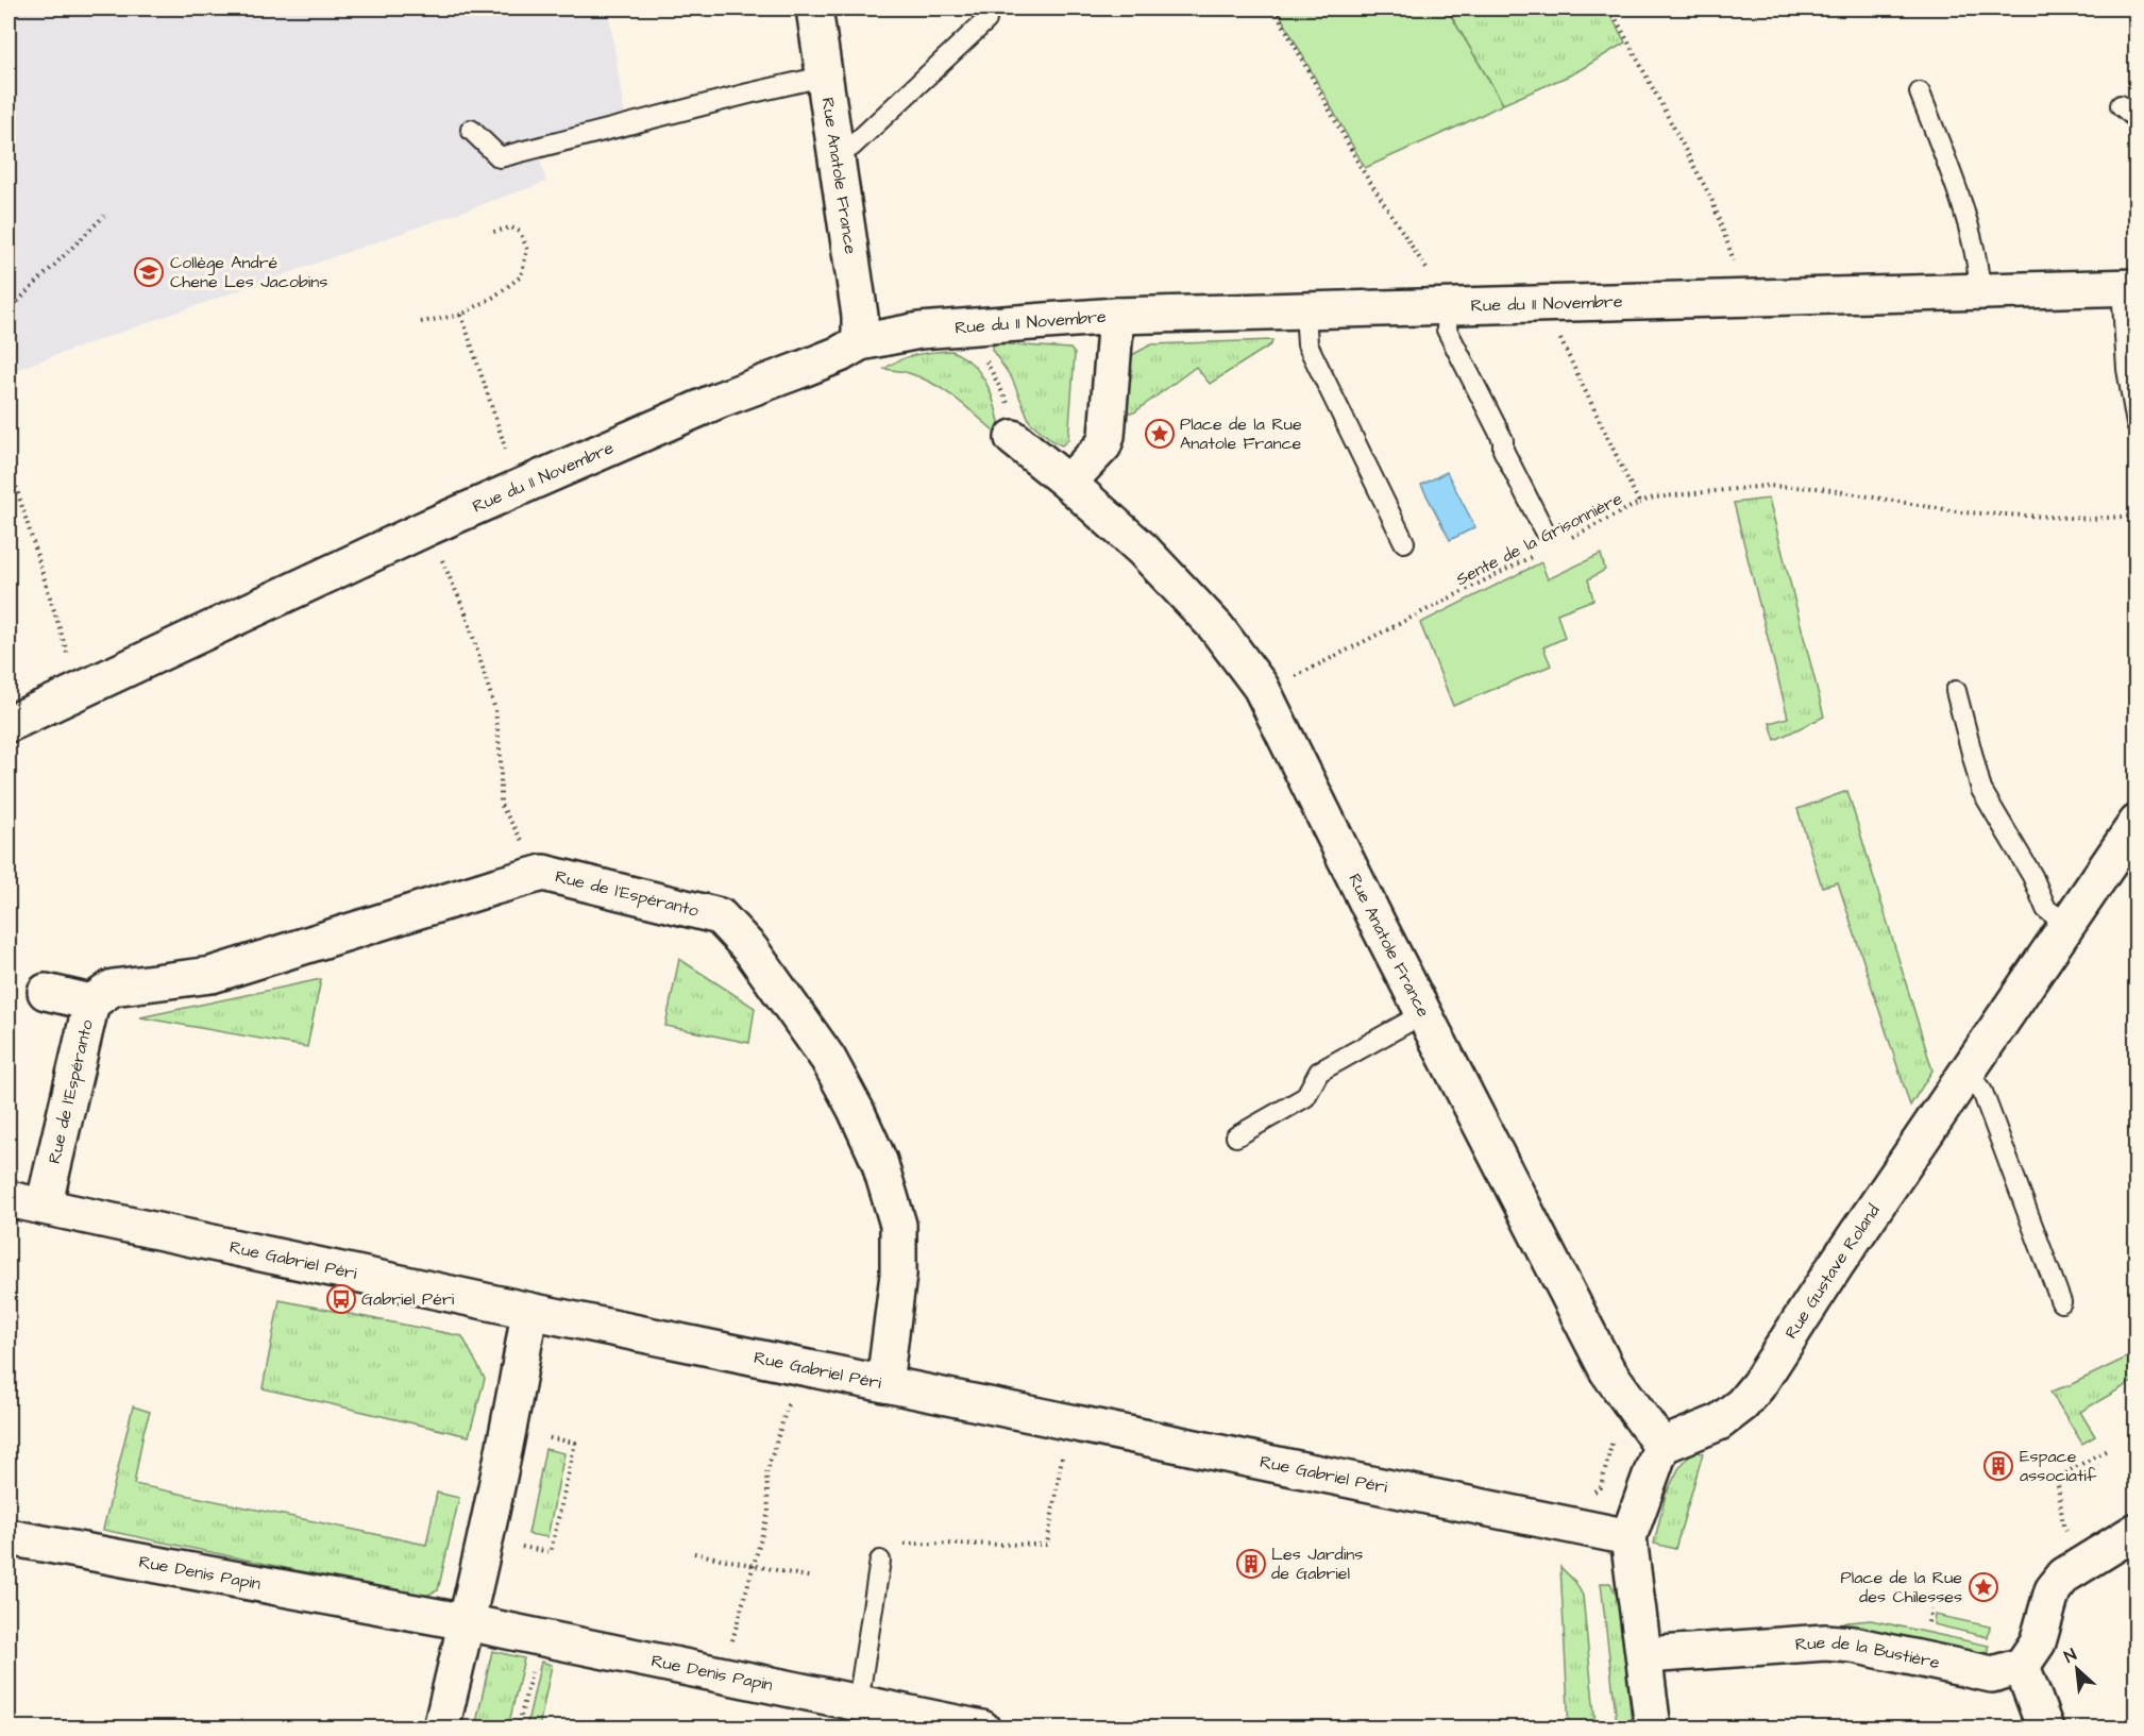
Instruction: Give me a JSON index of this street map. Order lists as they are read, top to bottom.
{
  "streets": {
    "street": [
      "Rue Anatole France",
      "Rue du 11 Novembre",
      "Rue de l'Espéranto",
      "Rue Gabriel Péri",
      "Rue Gustave Roland",
      "Rue Denis Papin",
      "Rue de la Bustière"
    ],
    "path": ["Sente de la Grisonnière"]
  },
  "crossings": [
    ["Rue Anatole France", "Rue du 11 Novembre"],
    ["Rue Anatole France", "Rue Gustave Roland"],
    ["Rue de l'Espéranto", "Rue Gabriel Péri"]
  ],
  "places": {
    "school or university": ["Collège André Chene Les Jacobins"],
    "place": ["Place de la Rue Anatole France", "Place de la Rue des Chilesses"],
    "bus stop": ["Gabriel Péri"],
    "building": ["Espace associatif", "Les Jardins de Gabriel"]
  },
  "north": "top left"
}
